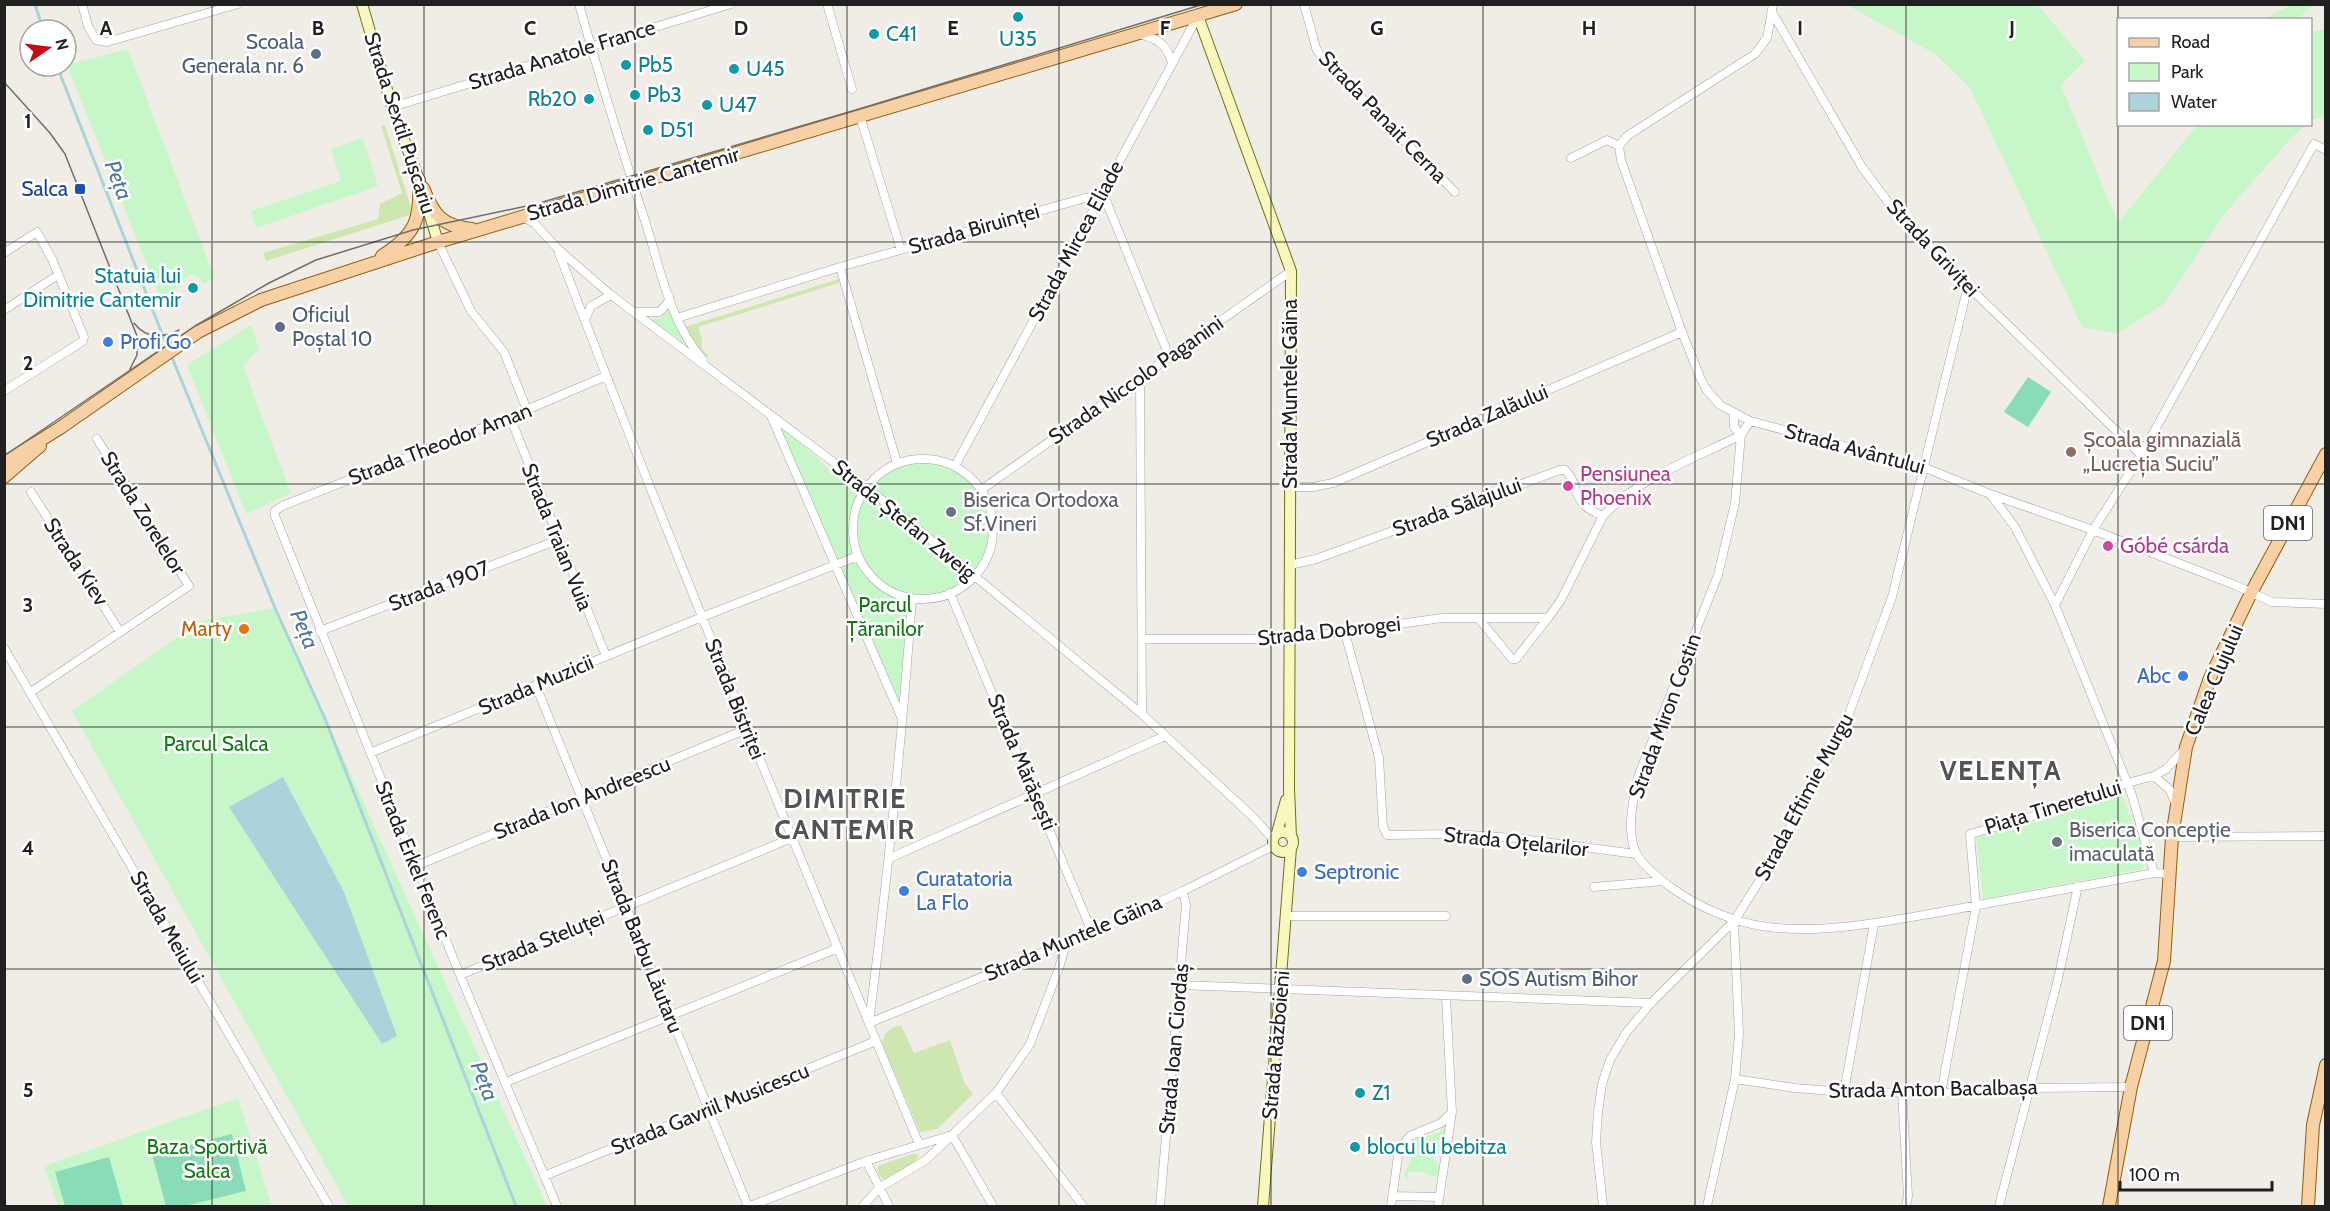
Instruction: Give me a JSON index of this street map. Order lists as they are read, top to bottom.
{
  "streets": {
    "main road": ["Strada Dimitrie Cantemir", "DN1", "Calea Clujului"],
    "street": [
      "Strada Anatole France",
      "Strada Panait Cerna",
      "Strada Sextil Pușcariu",
      "Strada Biruinței",
      "Strada Mircea Eliade",
      "Strada Griviței",
      "Strada Niccolo Paganini",
      "Strada Muntele Găina",
      "Strada Zalăului",
      "Strada Theodor Aman",
      "Strada Avântului",
      "Strada Sălajului",
      "Strada Zorelelor",
      "Strada Ștefan Zweig",
      "Strada Traian Vuia",
      "Strada Kiev",
      "Strada 1907",
      "Strada Dobrogei",
      "Strada Muzicii",
      "Strada Bistriței",
      "Strada Miron Costin",
      "Strada Mărășești",
      "Strada Eftimie Murgu",
      "Strada Ion Andreescu",
      "Piața Tineretului",
      "Strada Oțelarilor",
      "Strada Erkel Ferenc",
      "Strada Meiului",
      "Strada Steluței",
      "Strada Barbu Lăutaru",
      "Strada Războieni",
      "Strada Ioan Ciordaș",
      "Strada Anton Bacalbașa",
      "Strada Gavriil Musicescu"
    ]
  },
  "crossings": [
    ["Strada Anatole France", "Strada Sextil Pușcariu"],
    ["Strada Sextil Pușcariu", "Strada Dimitrie Cantemir"],
    ["Strada Dimitrie Cantemir", "Strada Mircea Eliade"],
    ["Strada Dimitrie Cantemir", "Strada Muntele Găina"],
    ["Strada Dimitrie Cantemir", "Strada Ștefan Zweig"],
    ["Strada Biruinței", "Strada Mircea Eliade"],
    ["Strada Mircea Eliade", "Strada Muntele Găina"],
    ["Strada Griviței", "Strada Eftimie Murgu"],
    ["Strada Niccolo Paganini", "Strada Muntele Găina"],
    ["Strada Muntele Găina", "Strada Zalăului"],
    ["Strada Muntele Găina", "Strada Sălajului"],
    ["Strada Muntele Găina", "Strada Ștefan Zweig"],
    ["Strada Muntele Găina", "Strada Dobrogei"],
    ["Strada Muntele Găina", "Strada Bistriței"],
    ["Strada Muntele Găina", "Strada Mărășești"],
    ["Strada Muntele Găina", "Strada Războieni"],
    ["Strada Muntele Găina", "Strada Ioan Ciordaș"],
    ["Strada Zalăului", "Strada Avântului"],
    ["Strada Theodor Aman", "Strada Traian Vuia"],
    ["Strada Theodor Aman", "Strada Bistriței"],
    ["Strada Theodor Aman", "Strada Erkel Ferenc"],
    ["Strada Avântului", "Calea Clujului"],
    ["Strada Avântului", "Strada Miron Costin"],
    ["Strada Avântului", "Strada Eftimie Murgu"],
    ["Strada Zorelelor", "Strada Kiev"],
    ["Strada Ștefan Zweig", "Strada Bistriței"],
    ["Strada Ștefan Zweig", "Strada Războieni"],
    ["Strada Traian Vuia", "Strada 1907"],
    ["Strada Traian Vuia", "Strada Muzicii"],
    ["Strada 1907", "Strada Erkel Ferenc"],
    ["Strada Dobrogei", "Strada Oțelarilor"],
    ["Calea Clujului", "Piața Tineretului"],
    ["Calea Clujului", "Strada Anton Bacalbașa"],
    ["Strada Muzicii", "Strada Bistriței"],
    ["Strada Muzicii", "Strada Erkel Ferenc"],
    ["Strada Muzicii", "Strada Barbu Lăutaru"],
    ["Strada Bistriței", "Strada Ion Andreescu"],
    ["Strada Bistriței", "Strada Steluței"],
    ["Strada Bistriței", "Strada Gavriil Musicescu"],
    ["Strada Miron Costin", "Strada Oțelarilor"],
    ["Strada Ion Andreescu", "Strada Erkel Ferenc"],
    ["Strada Ion Andreescu", "Strada Barbu Lăutaru"],
    ["Strada Erkel Ferenc", "Strada Steluței"],
    ["Strada Erkel Ferenc", "Strada Gavriil Musicescu"],
    ["Strada Steluței", "Strada Barbu Lăutaru"],
    ["Strada Barbu Lăutaru", "Strada Gavriil Musicescu"]
  ],
  "districts": ["VELENȚA", "DIMITRIE CANTEMIR"],
  "water": ["Peța"],
  "parks": ["Parcul Țăranilor", "Parcul Salca", "Baza Sportivă Salca"],
  "places": {
    "other": [
      "U35",
      "C41",
      "Scoala Generala nr. 6",
      "Pb5",
      "U45",
      "Pb3",
      "Rb20",
      "U47",
      "D51",
      "Statuia lui Dimitrie Cantemir",
      "Oficiul Poștal 10",
      "Profi Go",
      "Școala gimnazială „Lucreția Suciu”",
      "Pensiunea Phoenix",
      "Biserica Ortodoxa Sf.Vineri",
      "Góbé csárda",
      "Marty",
      "Abc",
      "Biserica Concepție imaculată",
      "Septronic",
      "Curatatoria La Flo",
      "SOS Autism Bihor",
      "Z1",
      "blocu lu bebitza"
    ],
    "transit": ["Salca"]
  },
  "legend": ["Road", "Park", "Water"],
  "scale_bar": "100 m",
  "north": "right",
  "grid": {
    "columns": [
      "A",
      "B",
      "C",
      "D",
      "E",
      "F",
      "G",
      "H",
      "I",
      "J"
    ],
    "rows": [
      "1",
      "2",
      "3",
      "4",
      "5"
    ]
  }
}
